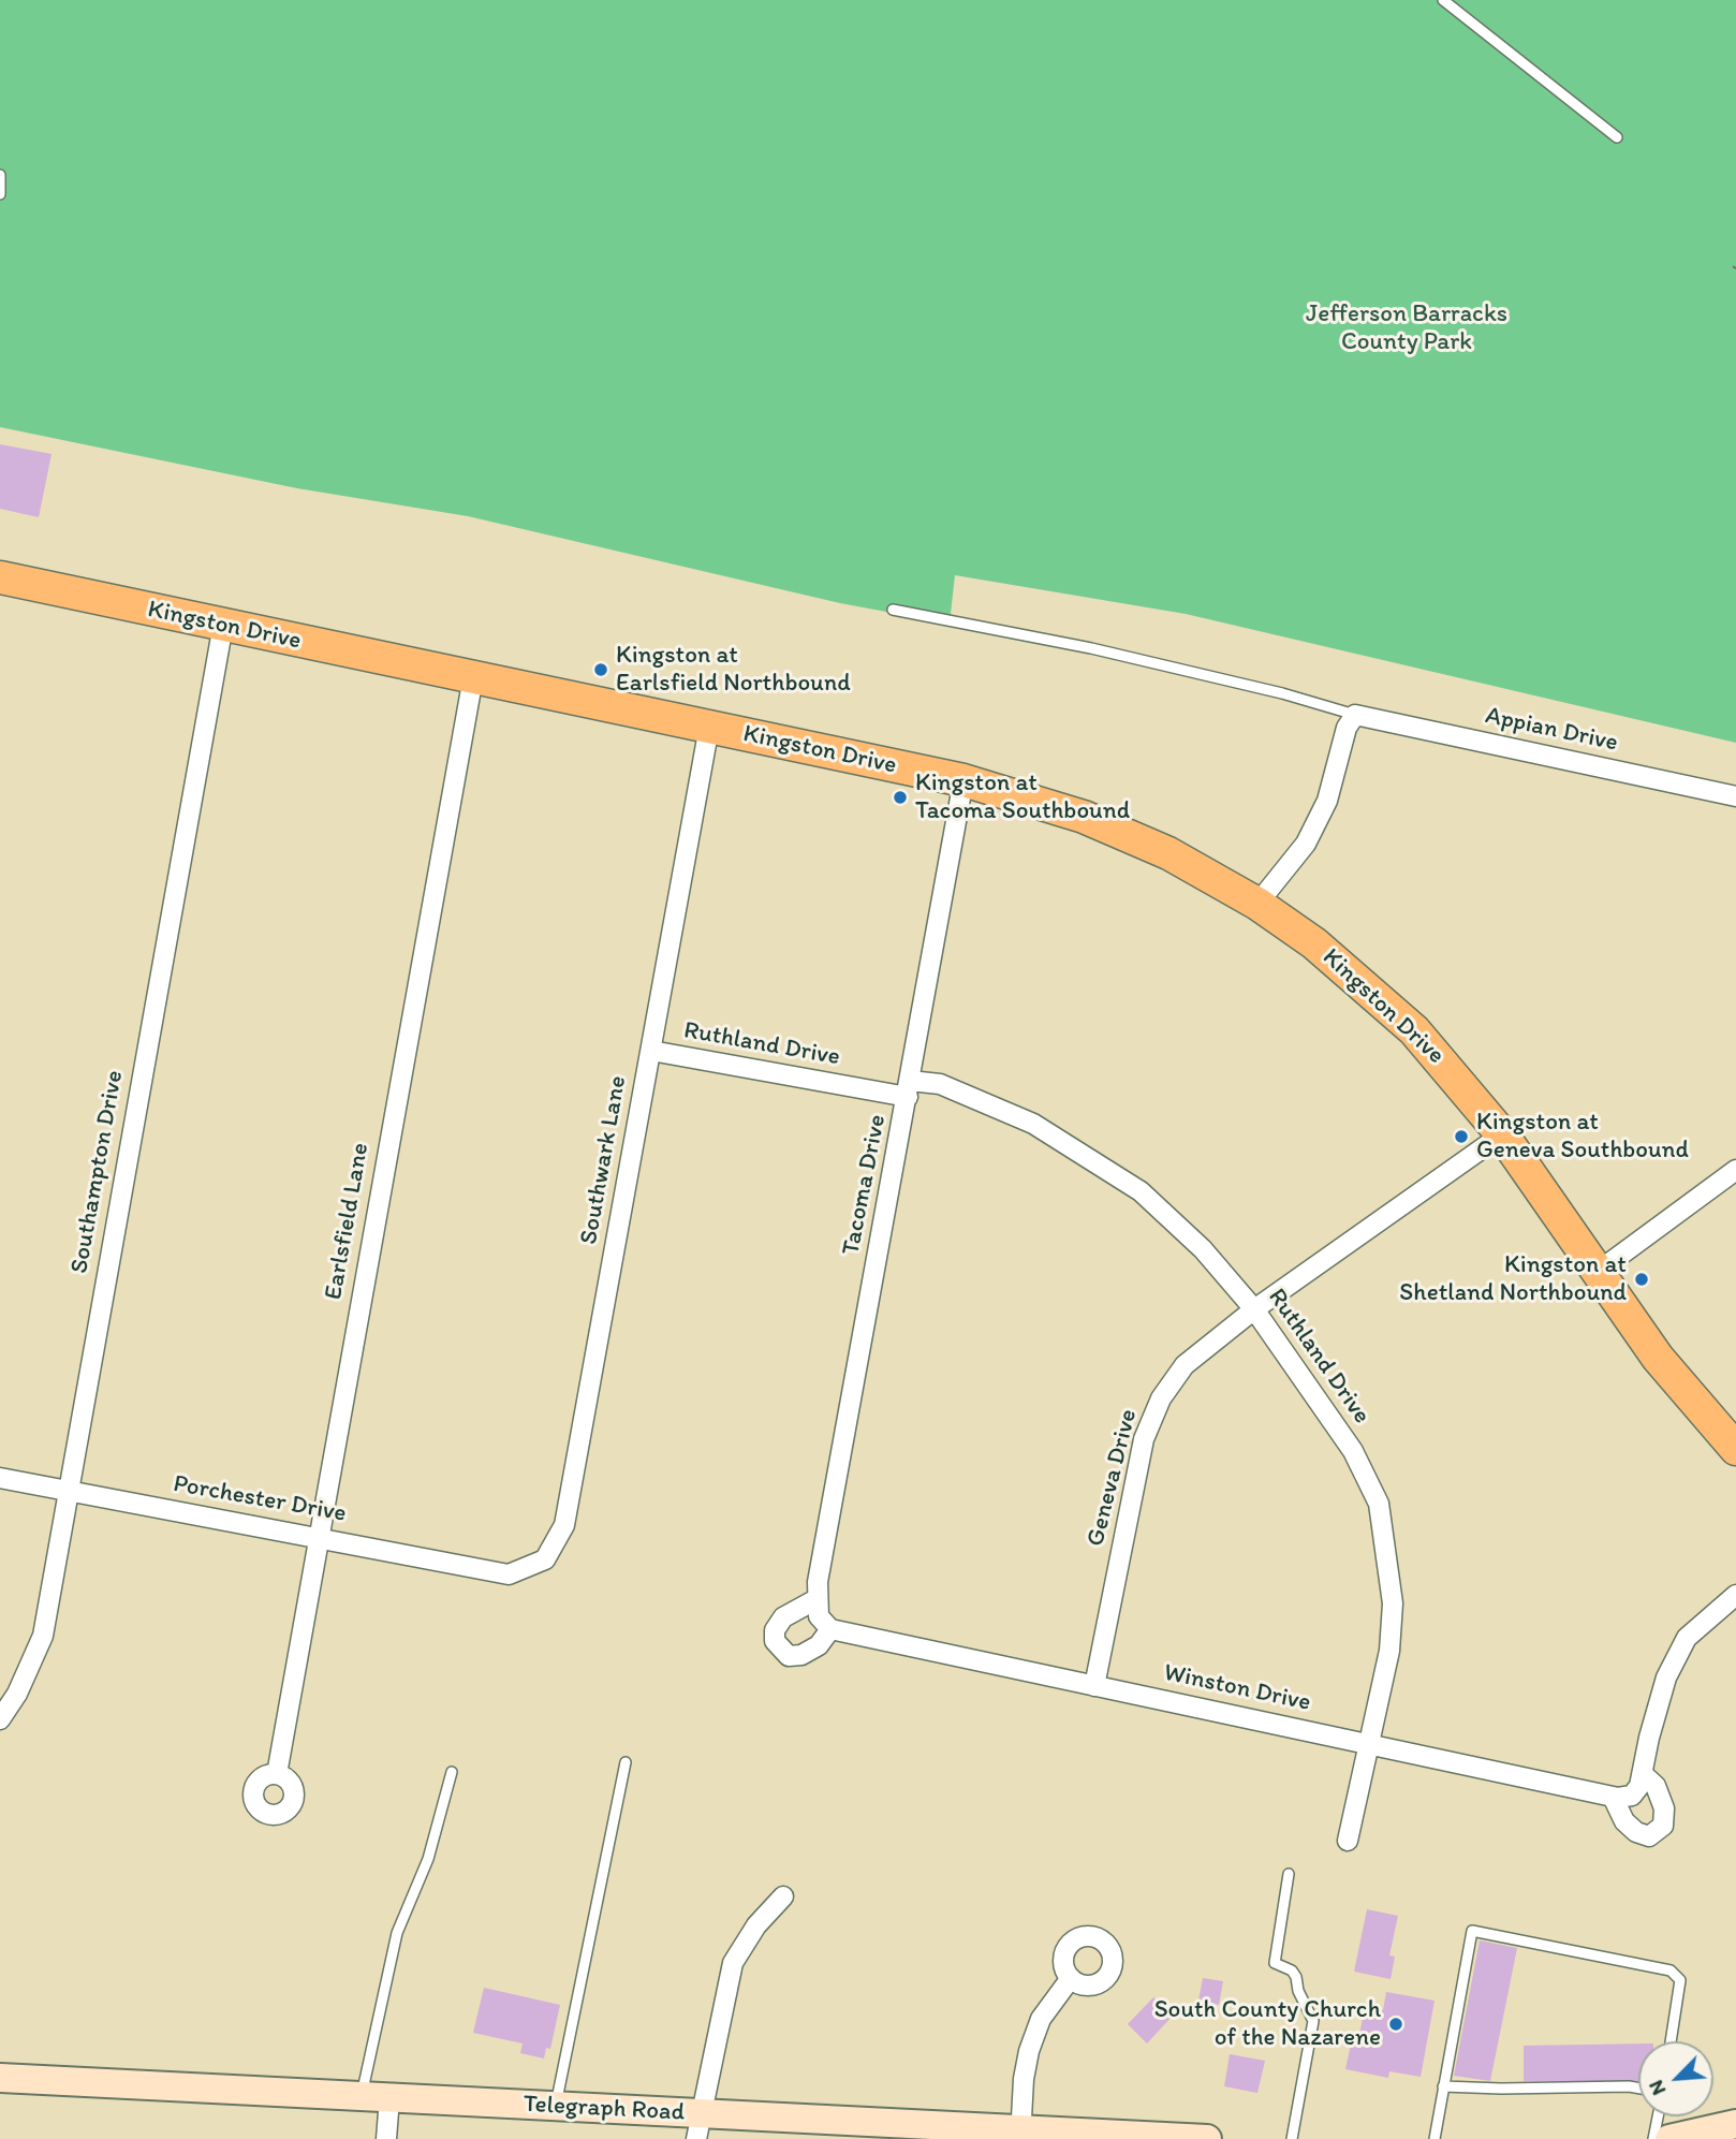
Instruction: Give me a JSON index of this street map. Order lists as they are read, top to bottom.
{
  "streets": {
    "main road": ["Kingston Drive", "Telegraph Road"],
    "street": [
      "Appian Drive",
      "Ruthland Drive",
      "Southwark Lane",
      "Southampton Drive",
      "Tacoma Drive",
      "Earlsfield Lane",
      "Geneva Drive",
      "Porchester Drive",
      "Winston Drive"
    ]
  },
  "crossings": [
    ["Kingston Drive", "Southwark Lane"],
    ["Kingston Drive", "Southampton Drive"],
    ["Kingston Drive", "Tacoma Drive"],
    ["Kingston Drive", "Earlsfield Lane"],
    ["Kingston Drive", "Geneva Drive"],
    ["Ruthland Drive", "Southwark Lane"],
    ["Ruthland Drive", "Tacoma Drive"],
    ["Ruthland Drive", "Geneva Drive"],
    ["Ruthland Drive", "Winston Drive"],
    ["Southwark Lane", "Porchester Drive"],
    ["Southampton Drive", "Porchester Drive"],
    ["Earlsfield Lane", "Porchester Drive"],
    ["Geneva Drive", "Winston Drive"]
  ],
  "parks": ["Jefferson Barracks County Park"],
  "places": [
    "Kingston at Earlsfield Northbound",
    "Kingston at Tacoma Southbound",
    "Kingston at Geneva Southbound",
    "Kingston at Shetland Northbound",
    "South County Church of the Nazarene"
  ],
  "north": "bottom left"
}
